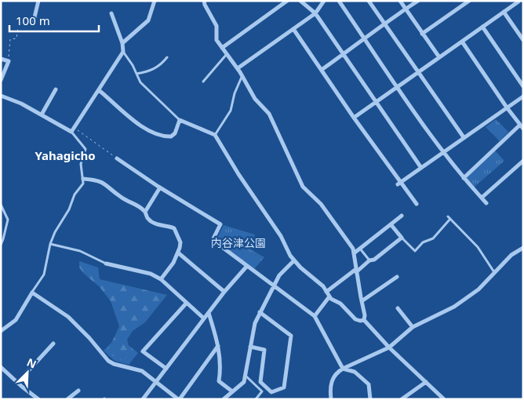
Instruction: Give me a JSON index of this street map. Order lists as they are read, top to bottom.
{
  "districts": ["Yahagicho"],
  "parks": ["内谷津公園"],
  "scale_bar": "100 m",
  "north": "top right"
}
